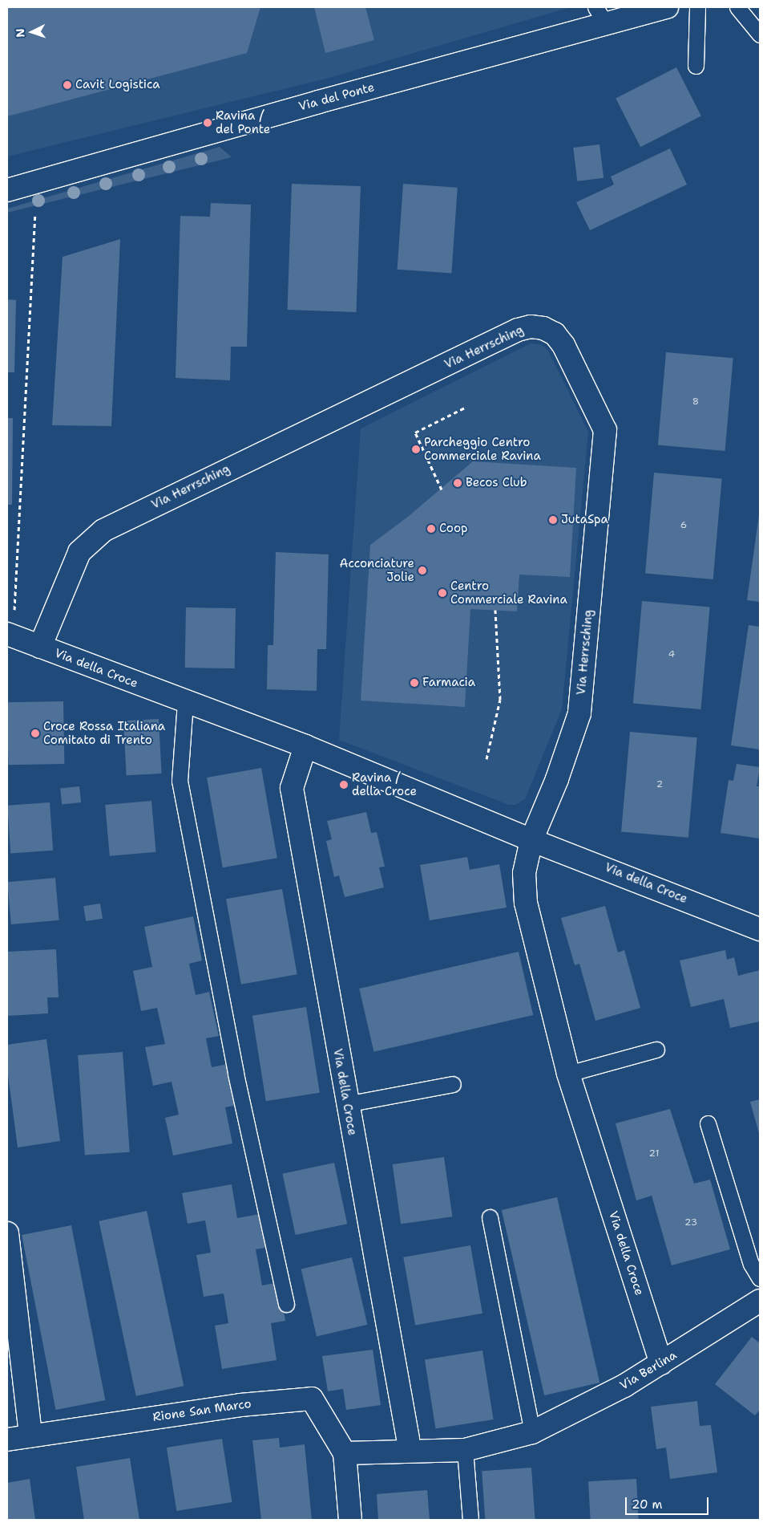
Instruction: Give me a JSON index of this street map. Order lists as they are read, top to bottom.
{
  "streets": {
    "street": [
      "Via del Ponte",
      "Via Herrsching",
      "Via della Croce",
      "Via Berlina",
      "Rione San Marco"
    ]
  },
  "crossings": [
    ["Via Herrsching", "Via della Croce"],
    ["Via della Croce", "Via Berlina"]
  ],
  "places": [
    "Cavit Logistica",
    "Ravina / del Ponte",
    "Parcheggio Centro Commerciale Ravina",
    "Becos Club",
    "JutaSpa",
    "Coop",
    "Acconciature Jolie",
    "Centro Commerciale Ravina",
    "Farmacia",
    "Croce Rossa Italiana Comitato di Trento",
    "Ravina / della Croce"
  ],
  "house_numbers": [
    "8",
    "6",
    "4",
    "2",
    "21",
    "23"
  ],
  "scale_bar": "20 m",
  "north": "left"
}
